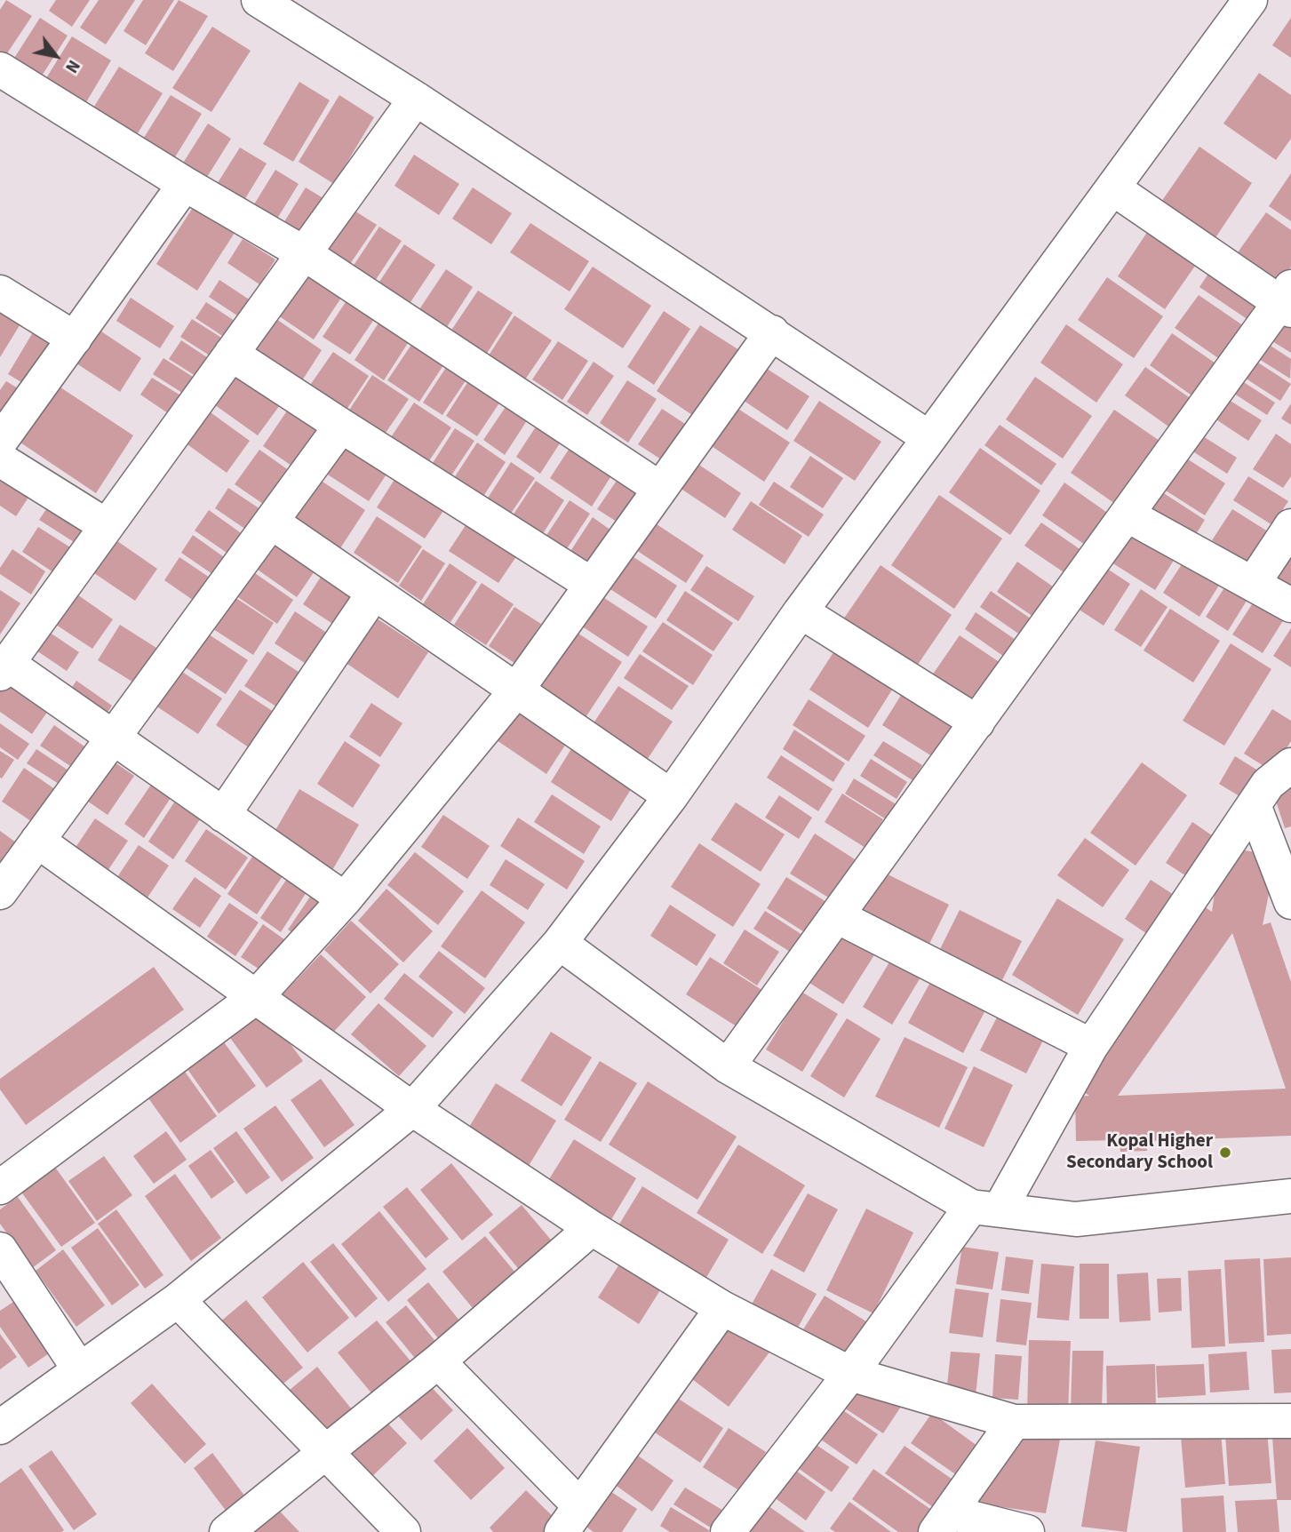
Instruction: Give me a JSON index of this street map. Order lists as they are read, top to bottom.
{
  "places": ["Kopal Higher Secondary School"],
  "north": "bottom right"
}
